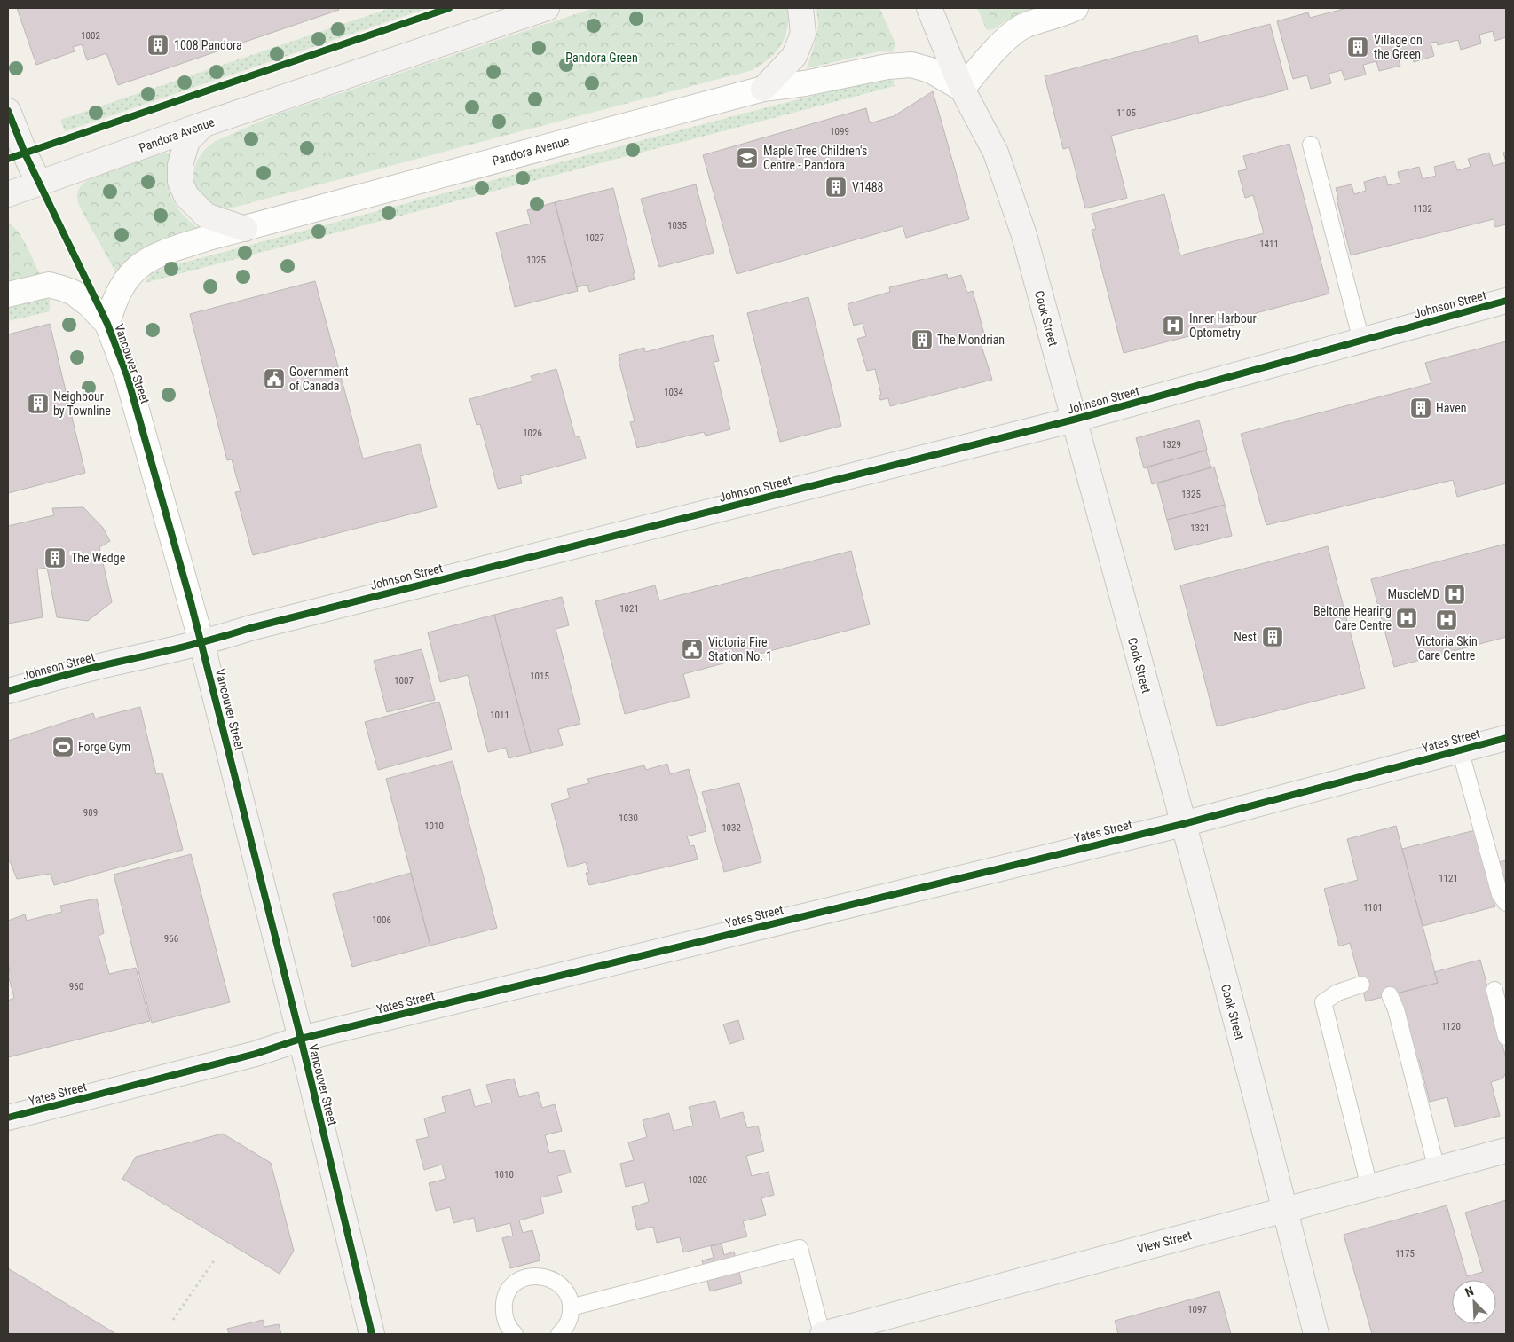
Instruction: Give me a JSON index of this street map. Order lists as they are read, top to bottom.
{
  "streets": {
    "main road": [
      "Pandora Avenue",
      "Johnson Street",
      "Cook Street",
      "Vancouver Street",
      "Yates Street",
      "View Street"
    ]
  },
  "crossings": [
    ["Pandora Avenue", "Cook Street"],
    ["Pandora Avenue", "Vancouver Street"],
    ["Johnson Street", "Cook Street"],
    ["Johnson Street", "Vancouver Street"],
    ["Cook Street", "Yates Street"],
    ["Cook Street", "View Street"],
    ["Vancouver Street", "Yates Street"]
  ],
  "parks": ["Pandora Green"],
  "places": {
    "building": [
      "1008 Pandora",
      "Village on the Green",
      "V1488",
      "The Mondrian",
      "Neighbour by Townline",
      "Haven",
      "The Wedge",
      "Nest"
    ],
    "school or university": ["Maple Tree Children's Centre - Pandora"],
    "hospital": [
      "Inner Harbour Optometry",
      "MuscleMD",
      "Beltone Hearing Care Centre",
      "Victoria Skin Care Centre"
    ],
    "public building": ["Government of Canada", "Victoria Fire Station No. 1"],
    "sports": ["Forge Gym"]
  },
  "house_numbers": [
    "1002",
    "1105",
    "1099",
    "1132",
    "1035",
    "1027",
    "1411",
    "1025",
    "1034",
    "1026",
    "1329",
    "1325",
    "1321",
    "1021",
    "1015",
    "1007",
    "1011",
    "989",
    "1030",
    "1010",
    "1032",
    "1121",
    "1101",
    "1006",
    "966",
    "960",
    "1120",
    "1010",
    "1020",
    "1175",
    "1097"
  ],
  "north": "top left"
}
